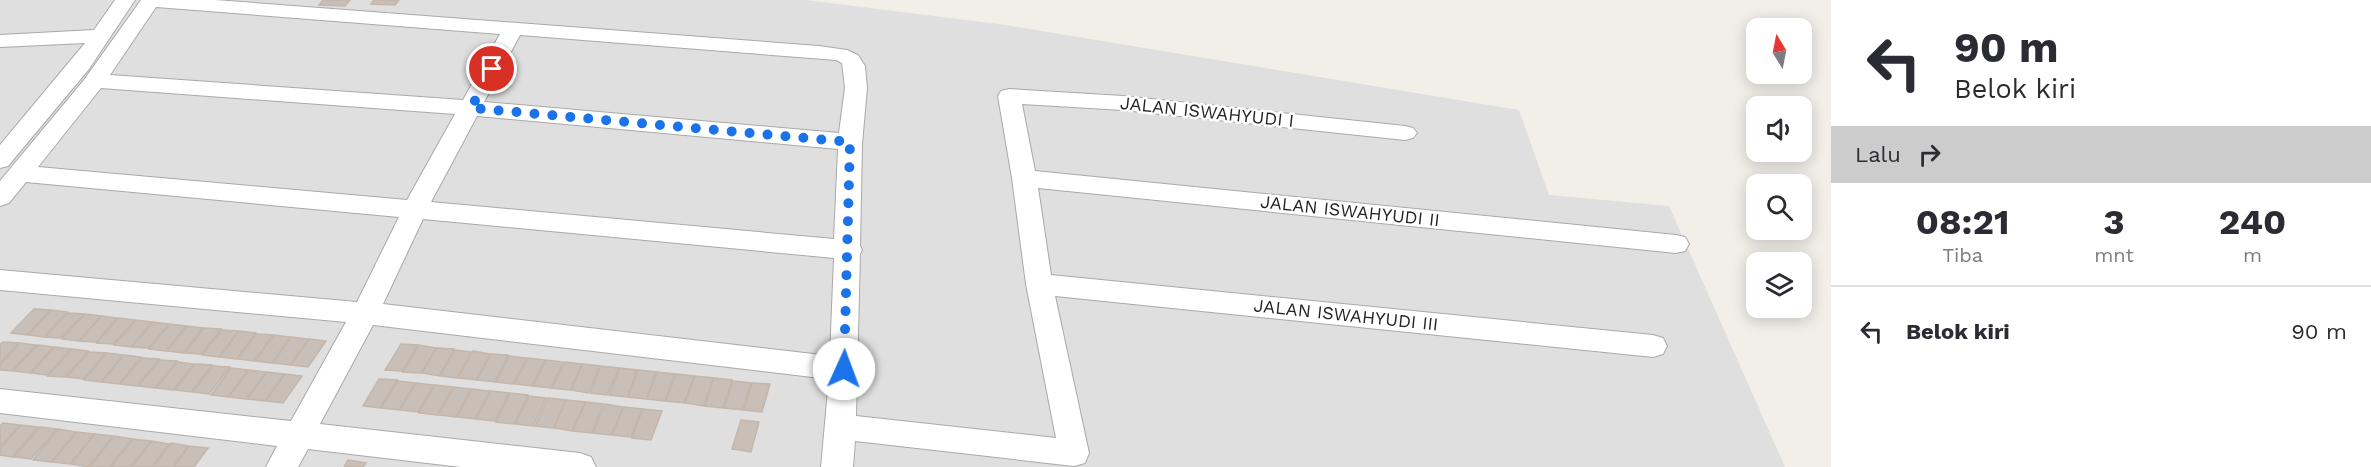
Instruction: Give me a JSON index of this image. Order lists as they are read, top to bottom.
{
  "streets": {
    "street": ["JALAN ISWAHYUDI I", "JALAN ISWAHYUDI II", "JALAN ISWAHYUDI III"]
  },
  "crossings": [
    ["JALAN ISWAHYUDI I", "JALAN ISWAHYUDI II"]
  ],
  "north": "top",
  "page": {
    "turn": ["90 m", "Belok kiri"],
    "then": "Lalu",
    "eta": [
      "08:21",
      "Tiba",
      "3",
      "mnt",
      "240",
      "m"
    ],
    "list": [
      {
        "name": "Belok kiri",
        "value": "90 m"
      }
    ]
  }
}
